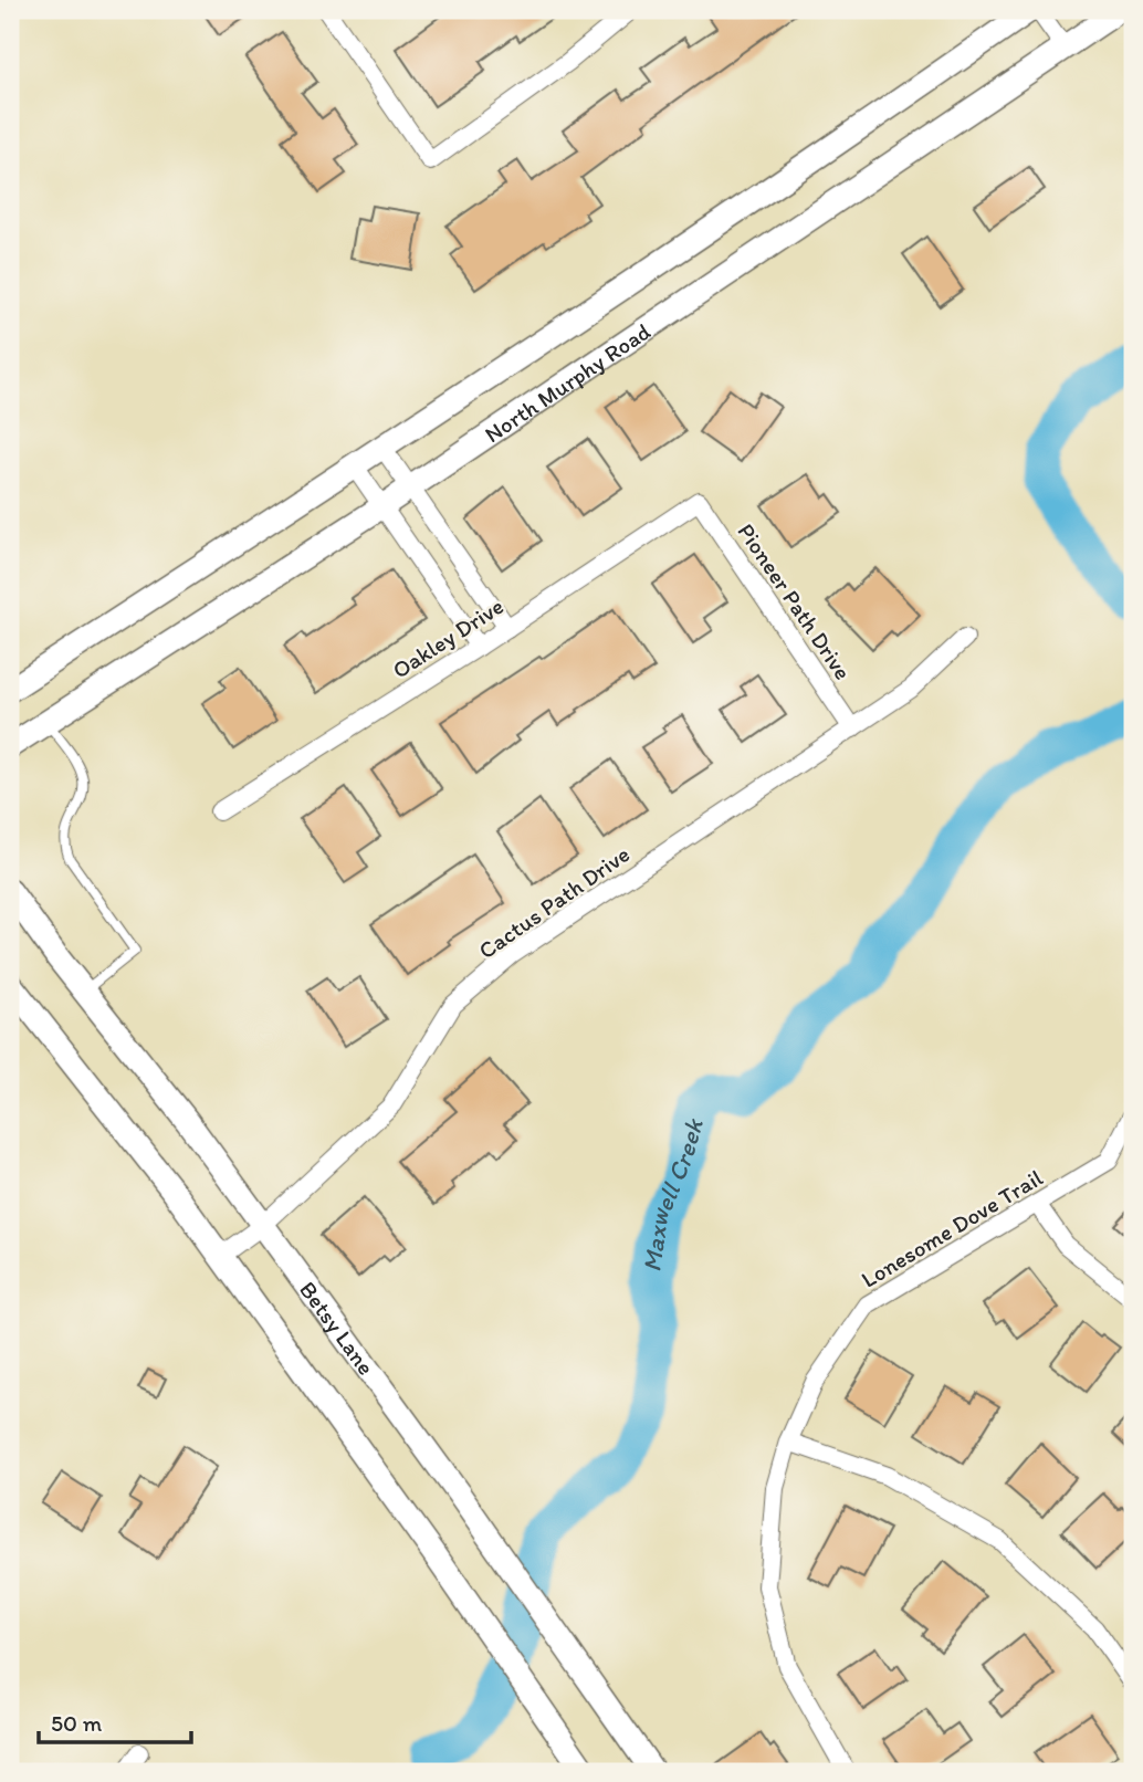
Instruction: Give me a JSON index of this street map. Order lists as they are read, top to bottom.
{
  "streets": {
    "main road": ["North Murphy Road", "Betsy Lane"],
    "street": [
      "Pioneer Path Drive",
      "Oakley Drive",
      "Cactus Path Drive",
      "Lonesome Dove Trail"
    ]
  },
  "crossings": [
    ["Pioneer Path Drive", "Oakley Drive"],
    ["Pioneer Path Drive", "Cactus Path Drive"],
    ["Cactus Path Drive", "Betsy Lane"]
  ],
  "water": ["Maxwell Creek"],
  "scale_bar": "50 m"
}
